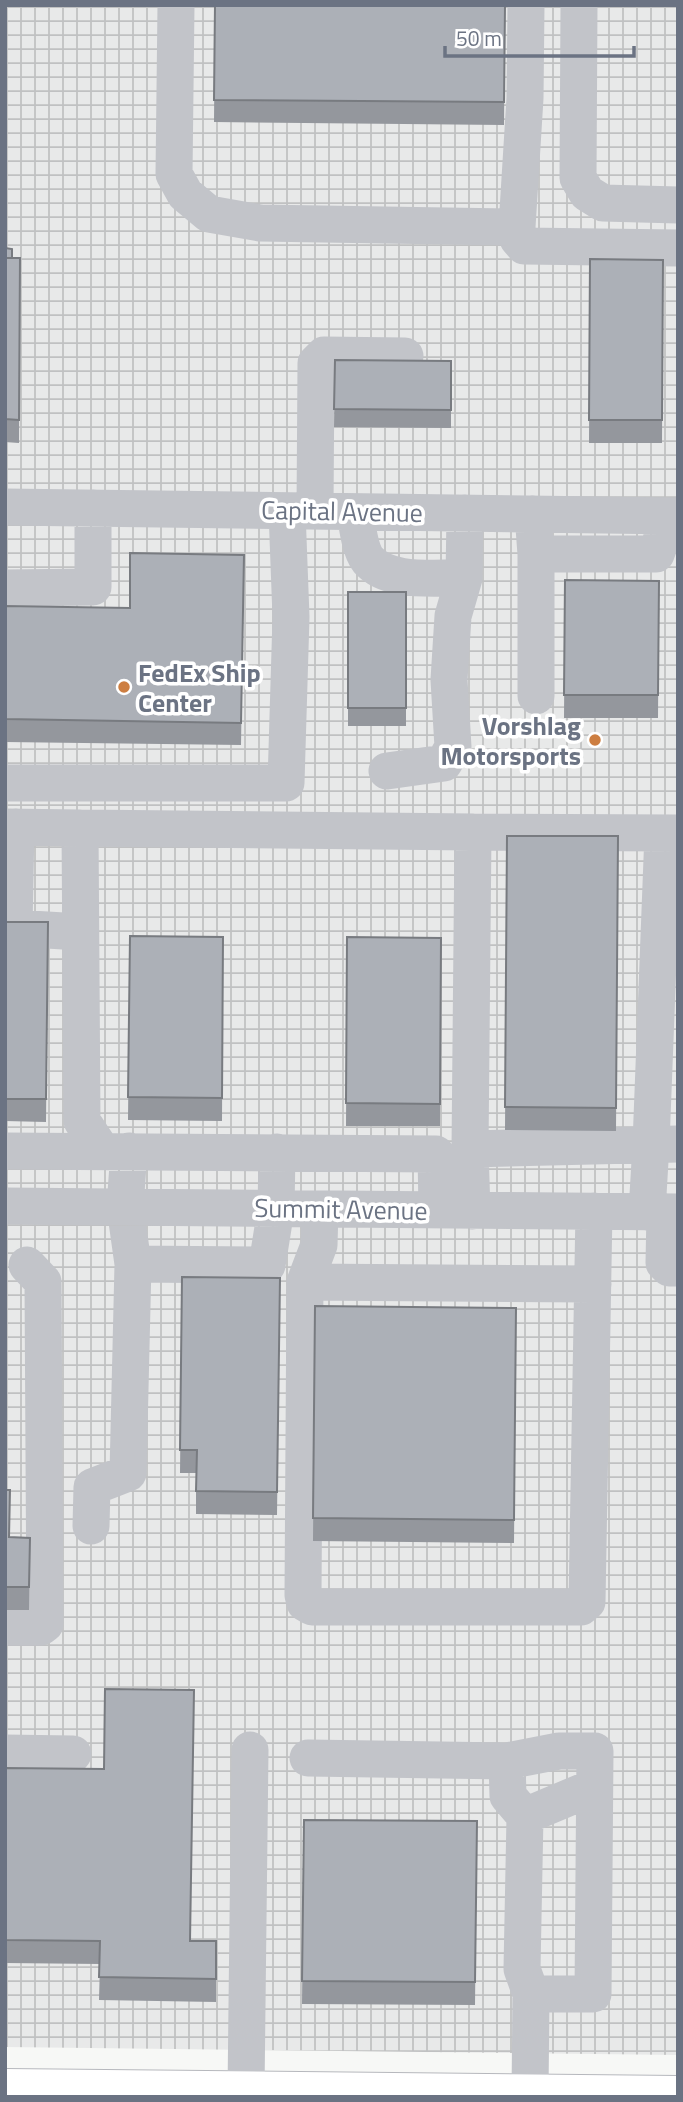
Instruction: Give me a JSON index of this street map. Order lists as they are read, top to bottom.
{
  "streets": {
    "street": ["Capital Avenue", "Summit Avenue"]
  },
  "places": ["FedEx Ship Center", "Vorshlag Motorsports"],
  "scale_bar": "50 m"
}
